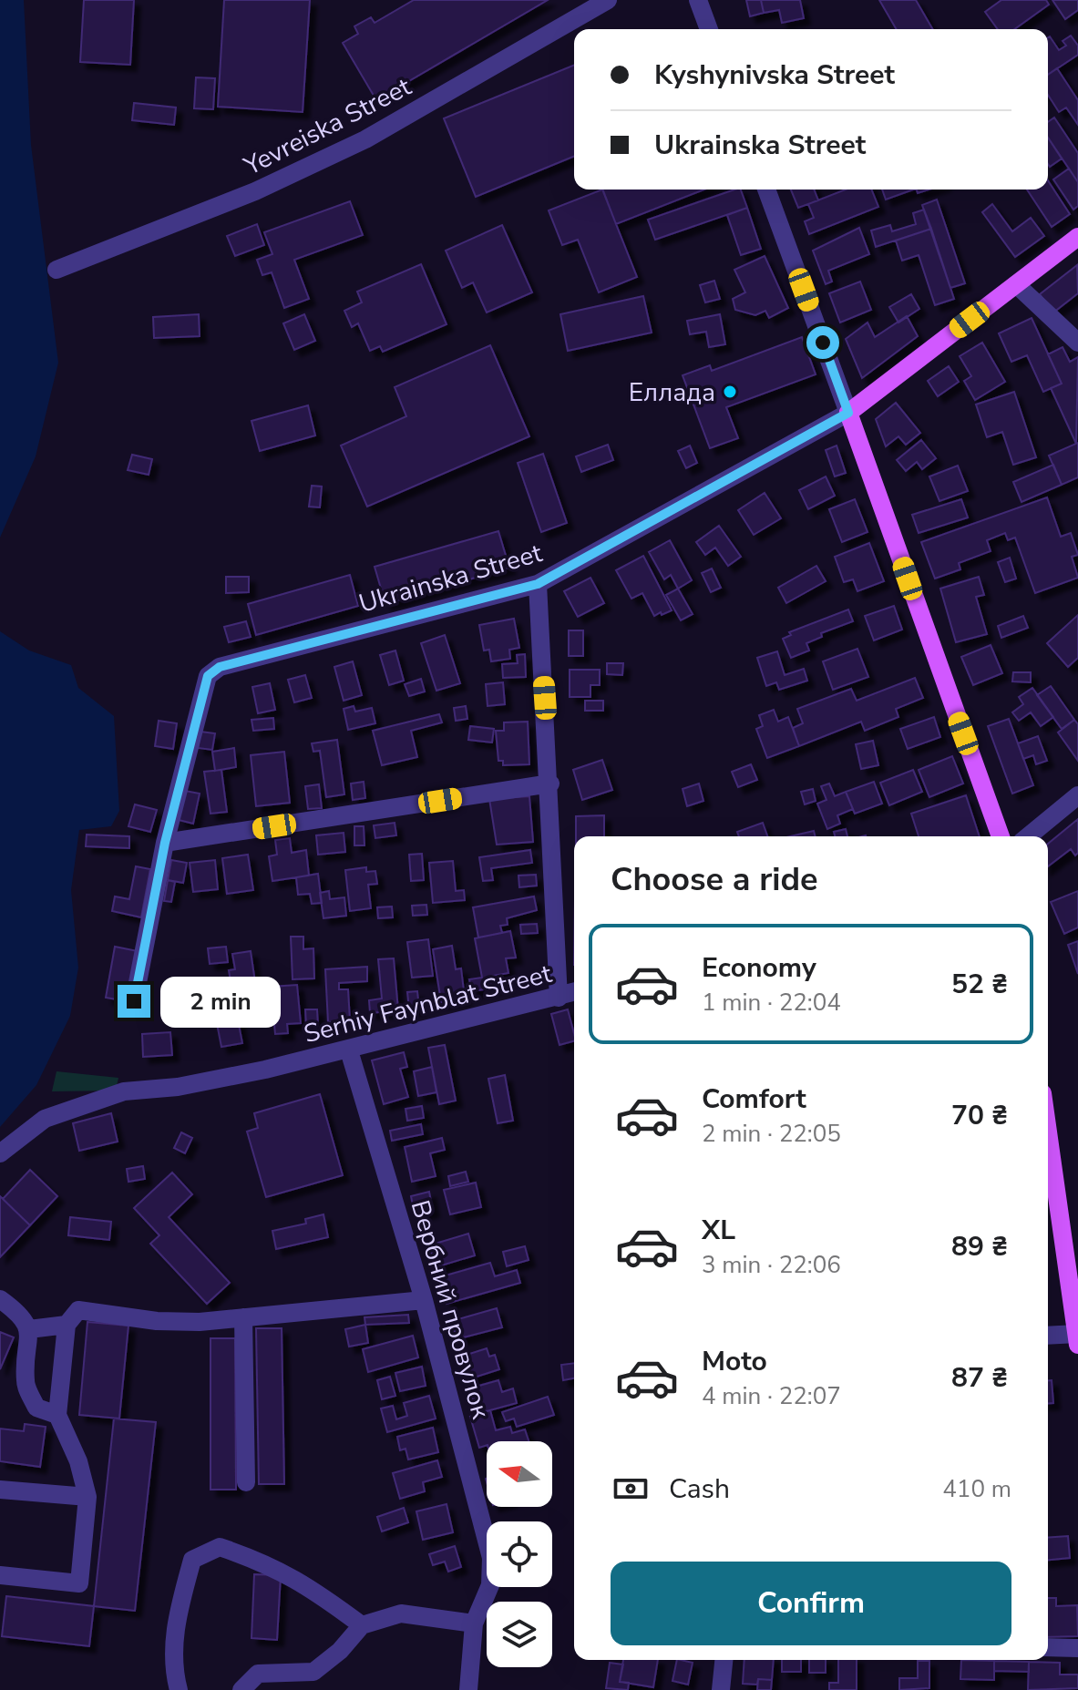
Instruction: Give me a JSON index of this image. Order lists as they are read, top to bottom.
{
  "streets": {
    "main road": ["Ukrainska Street"],
    "street": ["Yevreiska Street", "Serhiy Faynblat Street", "Вербний провулок"]
  },
  "crossings": [
    ["Serhiy Faynblat Street", "Вербний провулок"]
  ],
  "places": ["Еллада"],
  "north": "left",
  "page": {
    "banner": ["Kyshynivska Street", "Ukrainska Street"],
    "heading": "Choose a ride",
    "list": [
      {
        "name": "Economy",
        "note": "1 min · 22:04",
        "value": "52 ₴"
      },
      {
        "name": "Comfort",
        "note": "2 min · 22:05",
        "value": "70 ₴"
      },
      {
        "name": "XL",
        "note": "3 min · 22:06",
        "value": "89 ₴"
      },
      {
        "name": "Moto",
        "note": "4 min · 22:07",
        "value": "87 ₴"
      }
    ],
    "bubble": "2 min",
    "pay": ["Cash", "410 m"],
    "buttons": "Confirm"
  }
}
